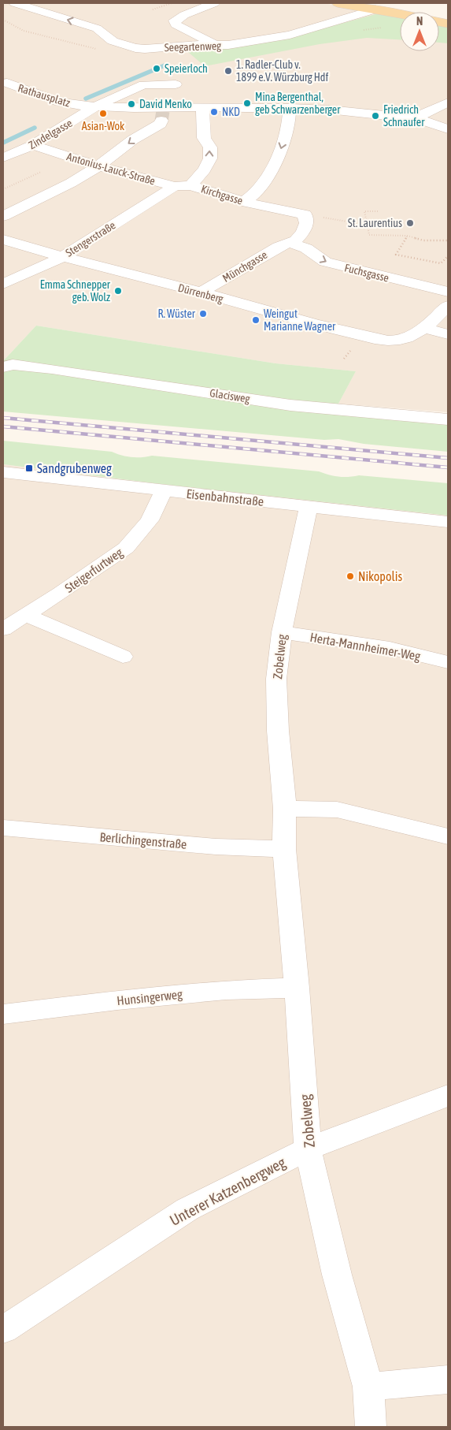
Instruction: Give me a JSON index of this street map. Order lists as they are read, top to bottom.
{
  "streets": {
    "street": [
      "Seegartenweg",
      "Rathausplatz",
      "Zindelgasse",
      "Antonius-Lauck-Straße",
      "Kirchgasse",
      "Stengerstraße",
      "Münchgasse",
      "Fuchsgasse",
      "Dürrenberg",
      "Glacisweg",
      "Eisenbahnstraße",
      "Steigerfurtweg",
      "Herta-Mannheimer-Weg",
      "Zobelweg",
      "Berlichingenstraße",
      "Hunsingerweg",
      "Unterer Katzenbergweg"
    ]
  },
  "crossings": [
    ["Rathausplatz", "Zindelgasse"],
    ["Rathausplatz", "Kirchgasse"],
    ["Zindelgasse", "Antonius-Lauck-Straße"],
    ["Antonius-Lauck-Straße", "Kirchgasse"],
    ["Antonius-Lauck-Straße", "Stengerstraße"],
    ["Kirchgasse", "Münchgasse"],
    ["Kirchgasse", "Fuchsgasse"],
    ["Stengerstraße", "Dürrenberg"],
    ["Münchgasse", "Fuchsgasse"],
    ["Münchgasse", "Dürrenberg"],
    ["Eisenbahnstraße", "Steigerfurtweg"],
    ["Eisenbahnstraße", "Zobelweg"],
    ["Herta-Mannheimer-Weg", "Zobelweg"],
    ["Zobelweg", "Berlichingenstraße"],
    ["Zobelweg", "Hunsingerweg"],
    ["Zobelweg", "Unterer Katzenbergweg"]
  ],
  "one_way": ["Fuchsgasse"],
  "places": {
    "other": [
      "Speierloch",
      "1. Radler-Club v. 1899 e.V. Würzburg Hdf",
      "Mina Bergenthal, geb Schwarzenberger",
      "David Menko",
      "NKD",
      "Asian-Wok",
      "Friedrich Schnaufer",
      "St. Laurentius",
      "Emma Schnepper geb. Wolz",
      "R. Wüster",
      "Weingut Marianne Wagner",
      "Nikopolis"
    ],
    "transit": ["Sandgrubenweg"]
  },
  "north": "top"
}
